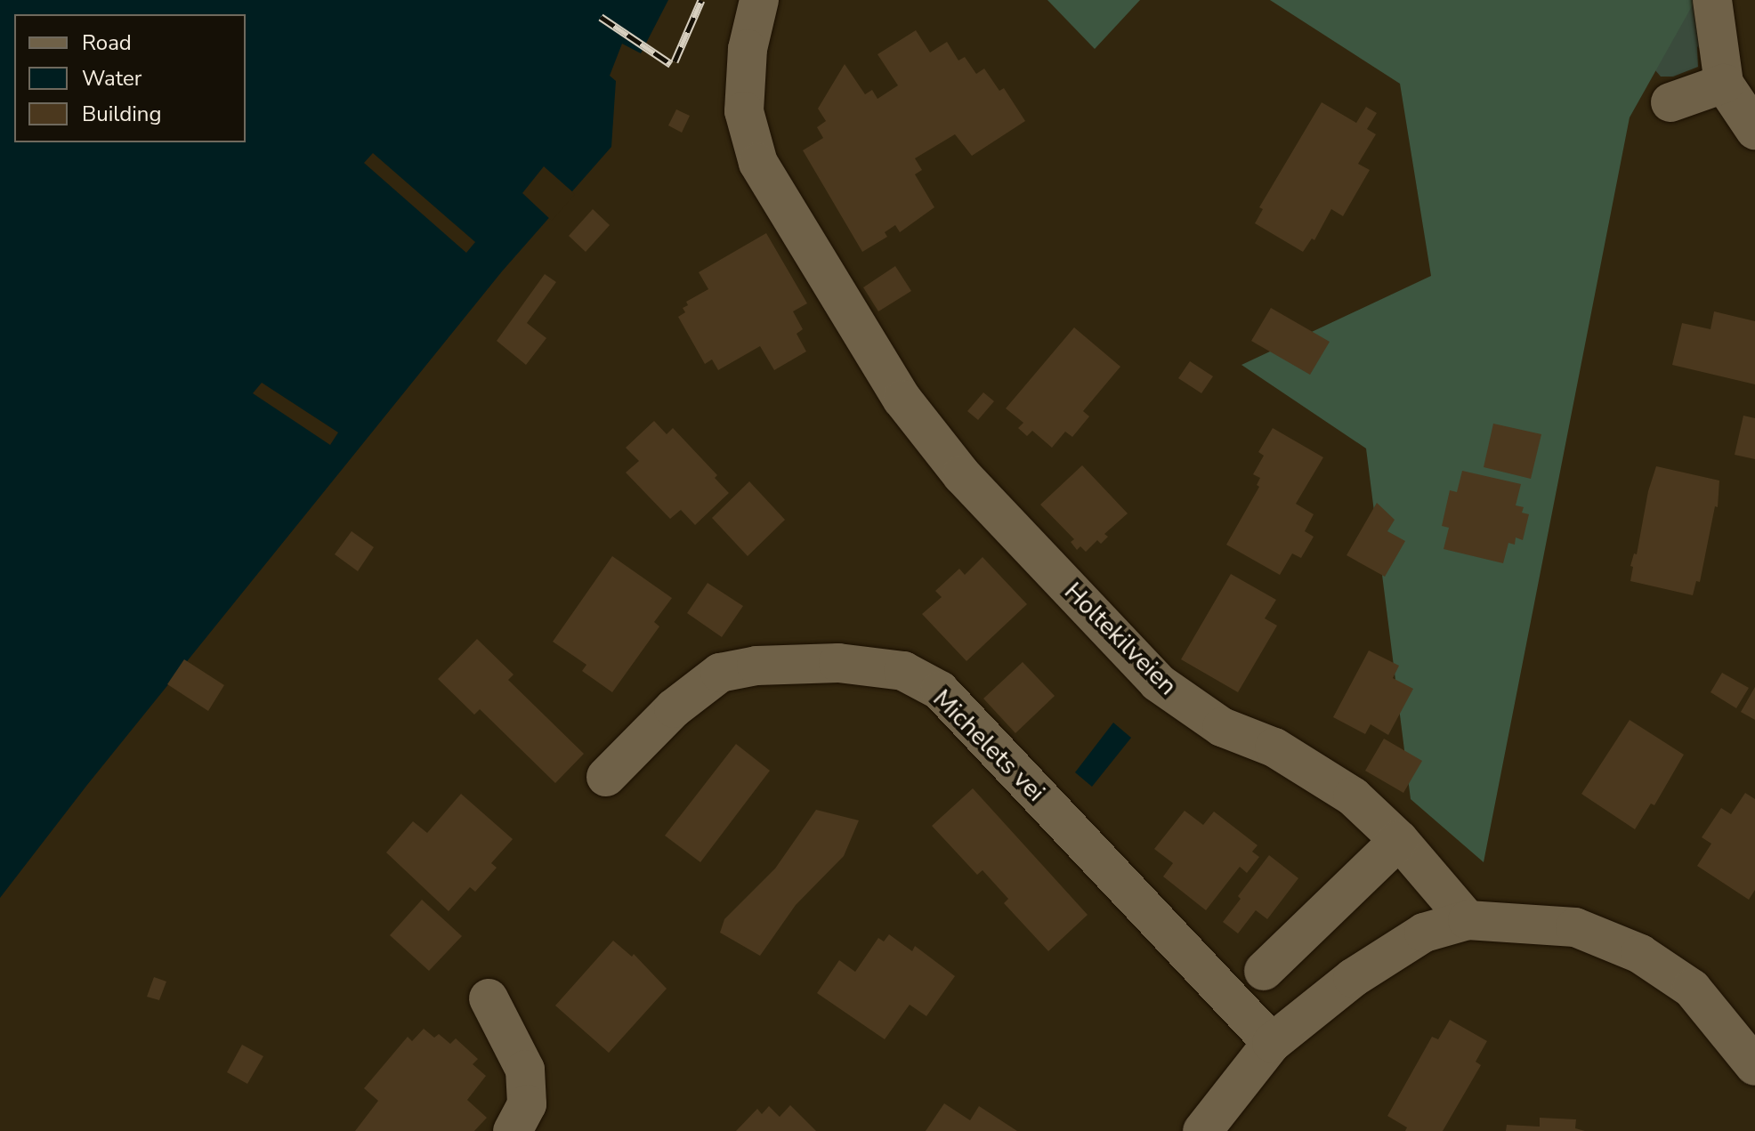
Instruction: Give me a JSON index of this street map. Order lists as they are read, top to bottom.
{
  "streets": {
    "street": ["Holtekilveien", "Michelets vei"]
  },
  "legend": ["Road", "Water", "Building"]
}
